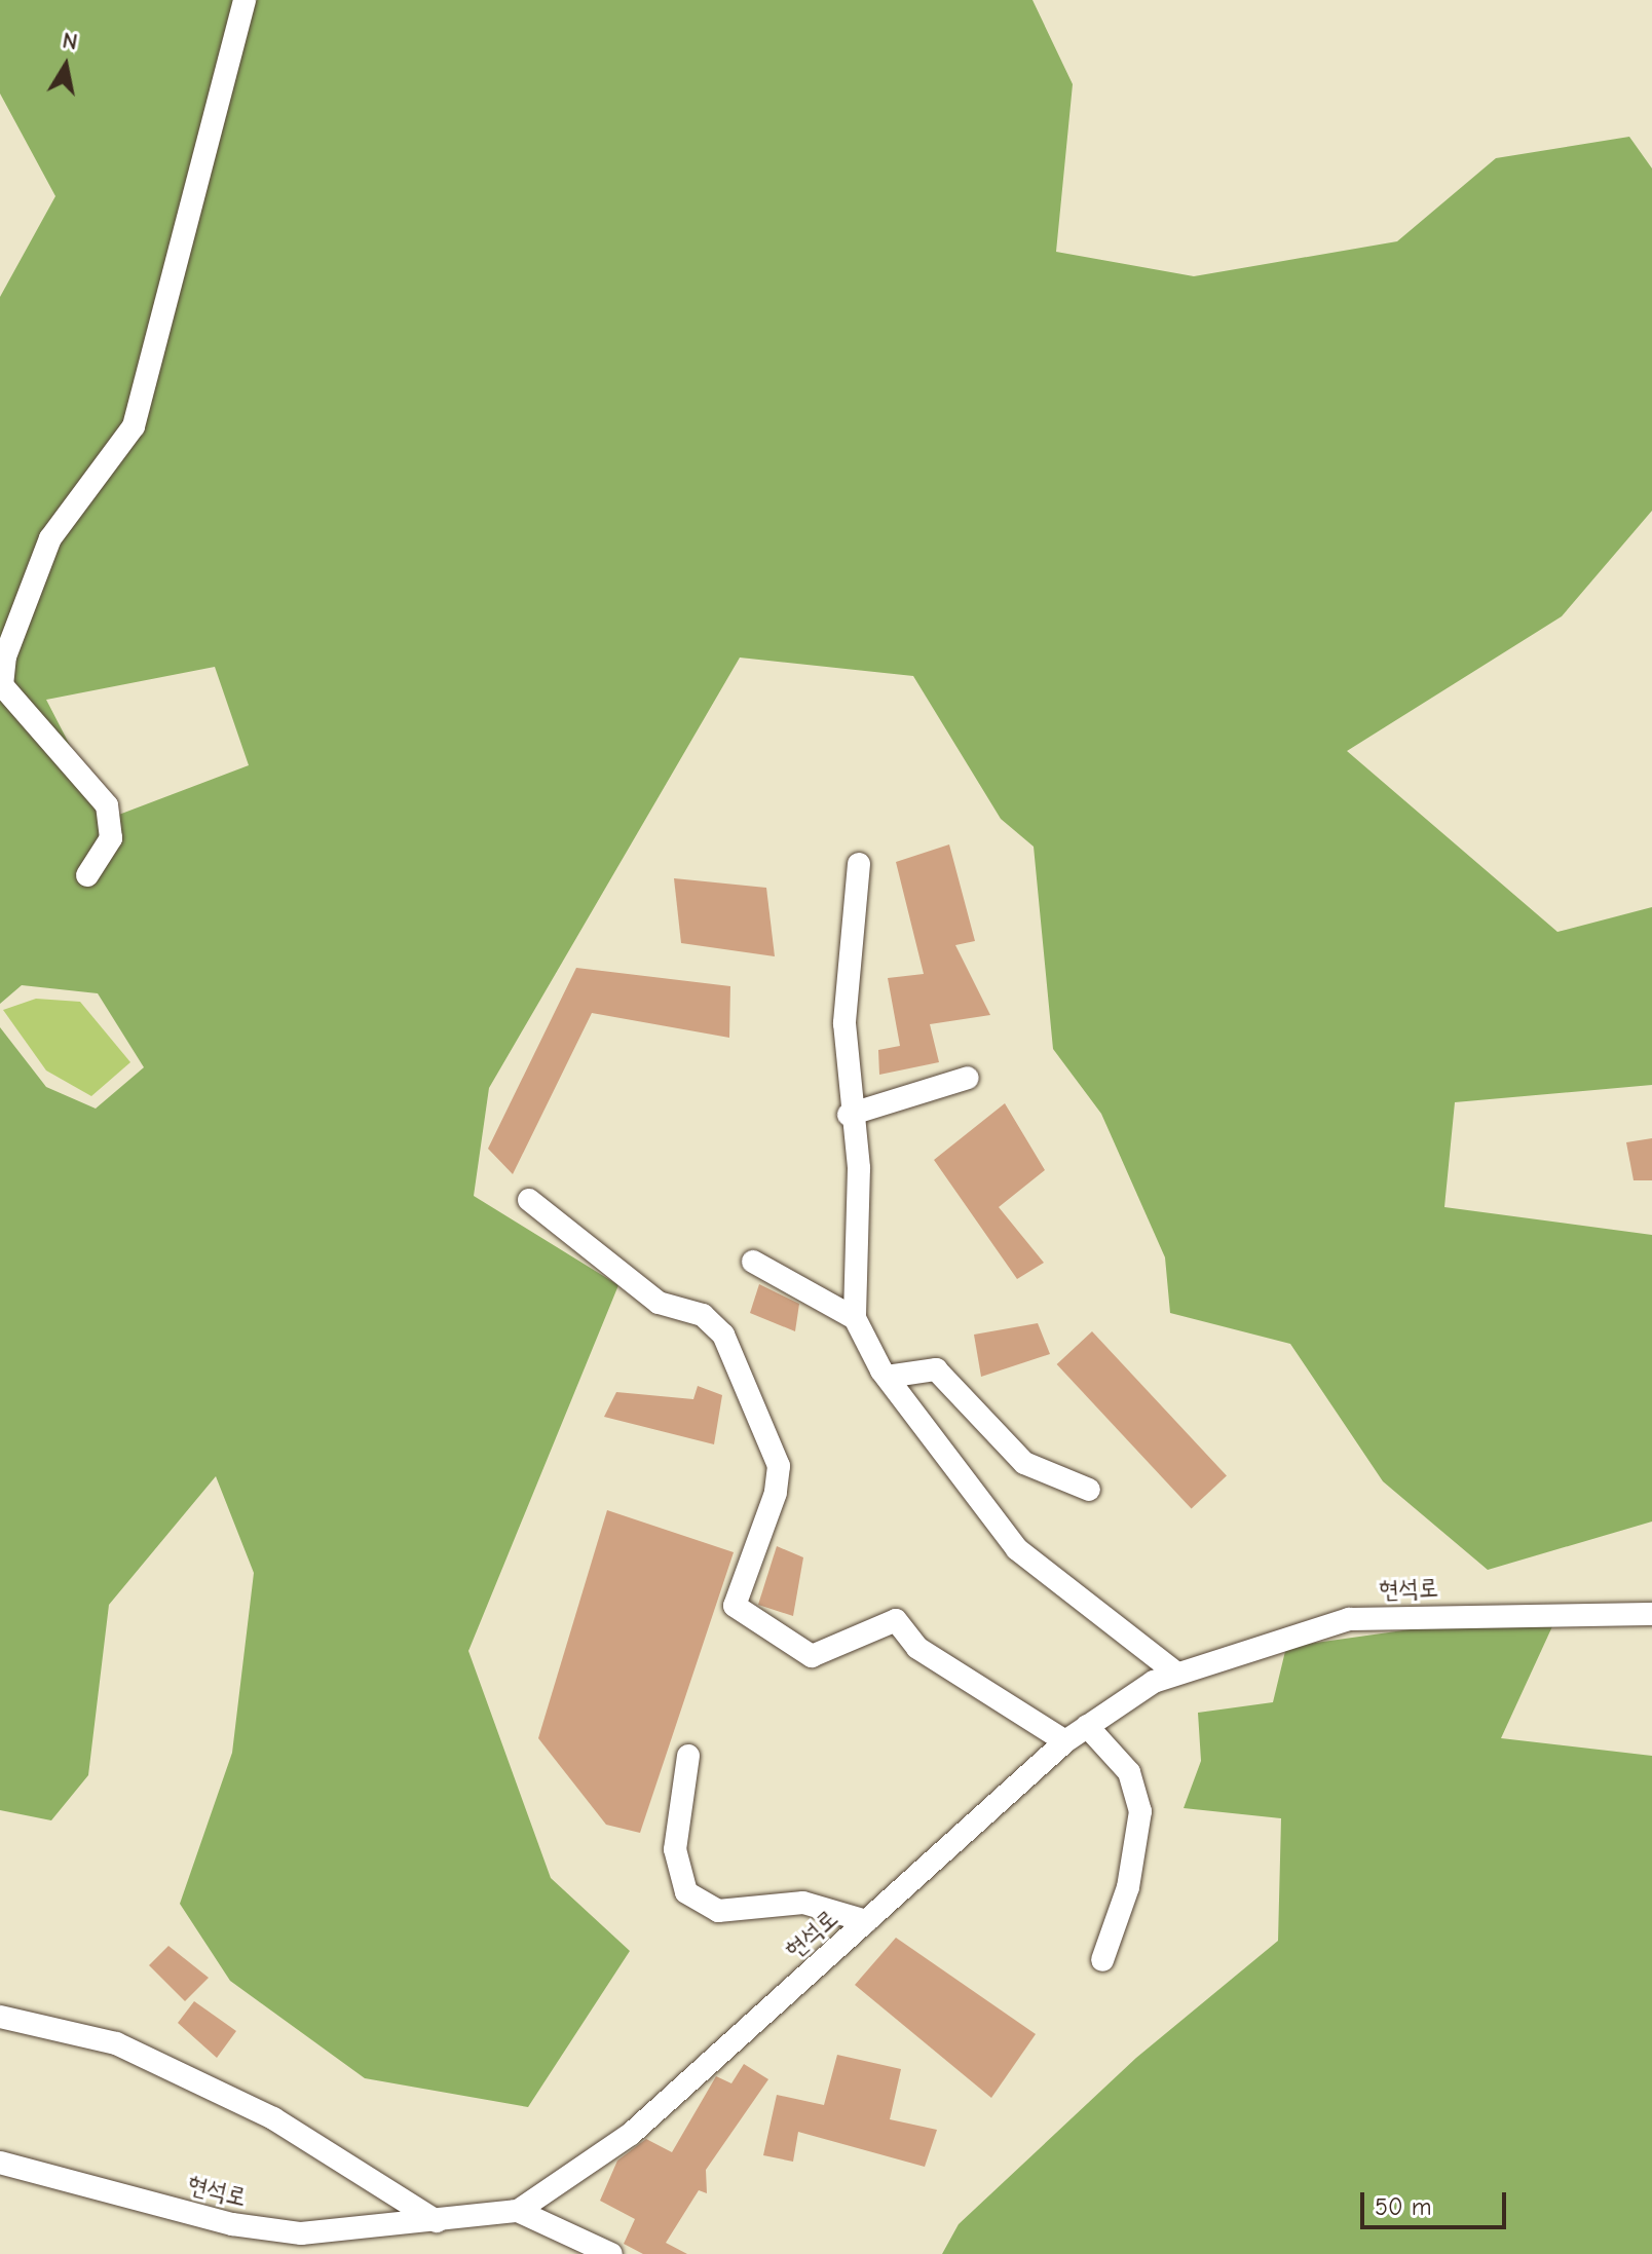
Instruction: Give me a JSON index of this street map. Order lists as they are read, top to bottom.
{
  "streets": {
    "street": ["현석로"]
  },
  "scale_bar": "50 m",
  "north": "top"
}
